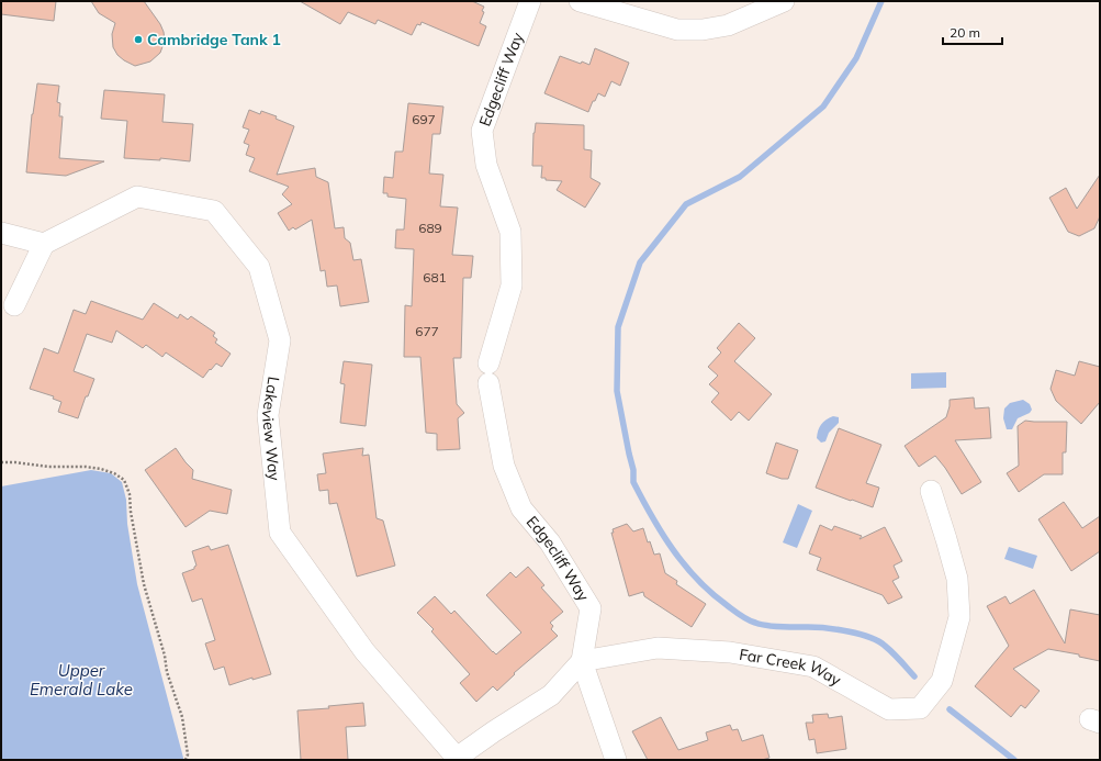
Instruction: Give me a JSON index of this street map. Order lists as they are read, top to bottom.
{
  "streets": {
    "street": ["Edgecliff Way", "Lakeview Way", "Far Creek Way"]
  },
  "crossings": [
    ["Edgecliff Way", "Far Creek Way"]
  ],
  "water": ["Upper Emerald Lake"],
  "places": ["Cambridge Tank 1"],
  "house_numbers": [
    "697",
    "689",
    "681",
    "677"
  ],
  "scale_bar": "20 m"
}
